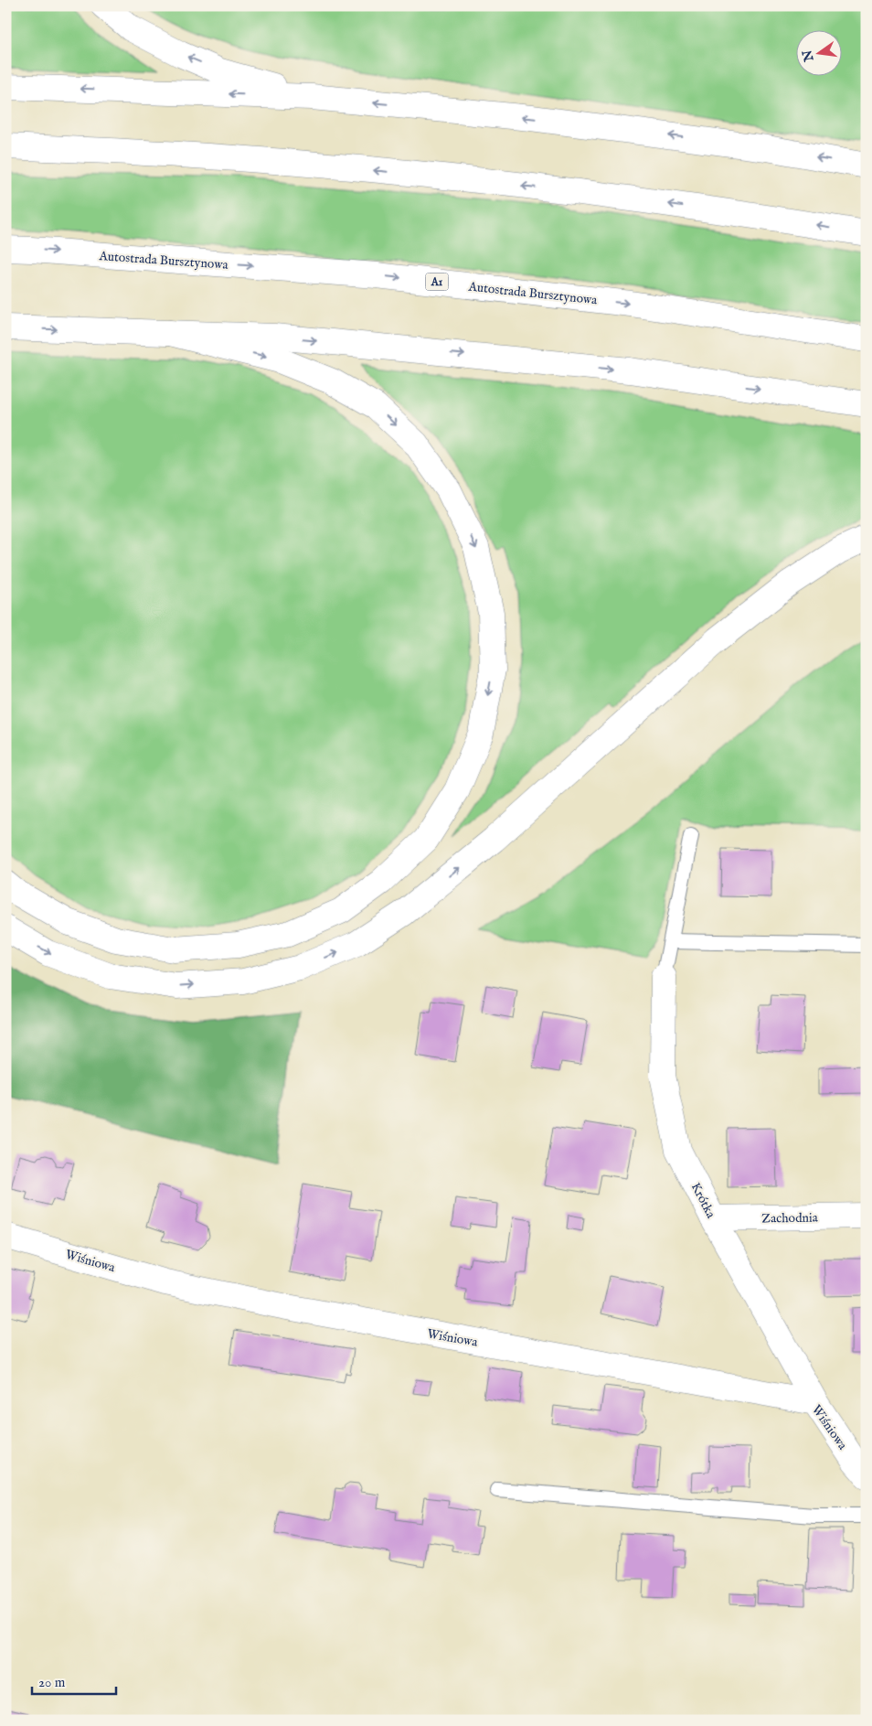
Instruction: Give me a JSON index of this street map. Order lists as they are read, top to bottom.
{
  "streets": {
    "main road": [
      "Autostrada Bursztynowa",
      "A1",
      "Krótka",
      "Zachodnia",
      "Wiśniowa"
    ]
  },
  "crossings": [
    ["Krótka", "Zachodnia"],
    ["Krótka", "Wiśniowa"]
  ],
  "scale_bar": "20 m",
  "north": "left"
}
